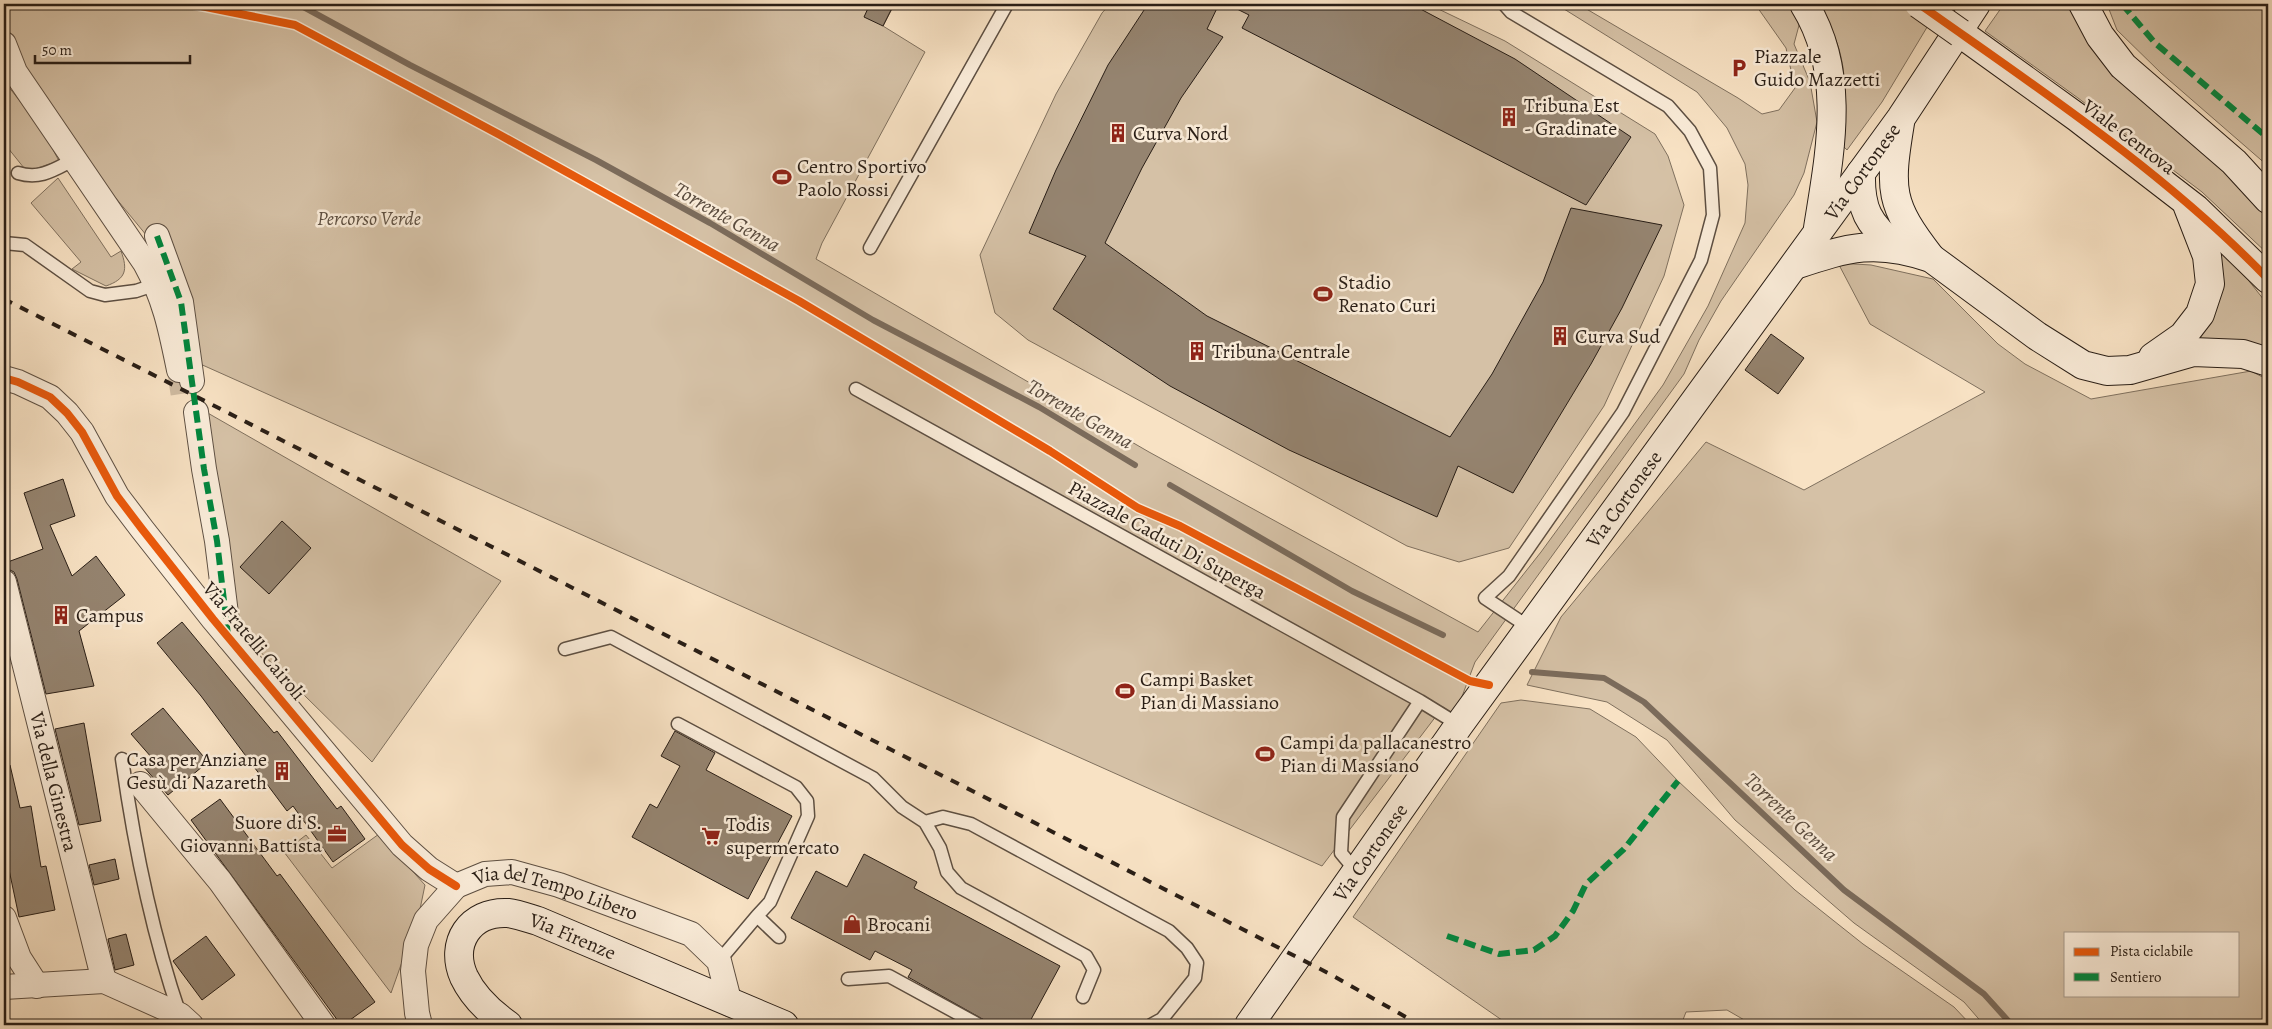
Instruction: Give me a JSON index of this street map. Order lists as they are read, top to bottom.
{
  "streets": {
    "main road": ["Viale Centova", "Via Cortonese", "Via Firenze"],
    "street": ["Via Fratelli Cairoli", "Via della Ginestra", "Via del Tempo Libero"],
    "lane": ["Piazzale Caduti Di Superga"]
  },
  "crossings": [
    ["Via Cortonese", "Piazzale Caduti Di Superga"],
    ["Via Fratelli Cairoli", "Via del Tempo Libero"]
  ],
  "water": ["Torrente Genna"],
  "parks": ["Percorso Verde"],
  "places": {
    "parking": ["Piazzale Guido Mazzetti"],
    "building": [
      "Tribuna Est - Gradinate",
      "Curva Nord",
      "Curva Sud",
      "Tribuna Centrale",
      "Campus",
      "Casa per Anziane Gesù di Nazareth"
    ],
    "sports": [
      "Centro Sportivo Paolo Rossi",
      "Stadio Renato Curi",
      "Campi Basket Pian di Massiano",
      "Campi da pallacanestro Pian di Massiano"
    ],
    "office": ["Suore di S. Giovanni Battista"],
    "supermarket": ["Todis supermercato"],
    "shop": ["Brocani"]
  },
  "legend": ["Pista ciclabile", "Sentiero"],
  "scale_bar": "50 m"
}
